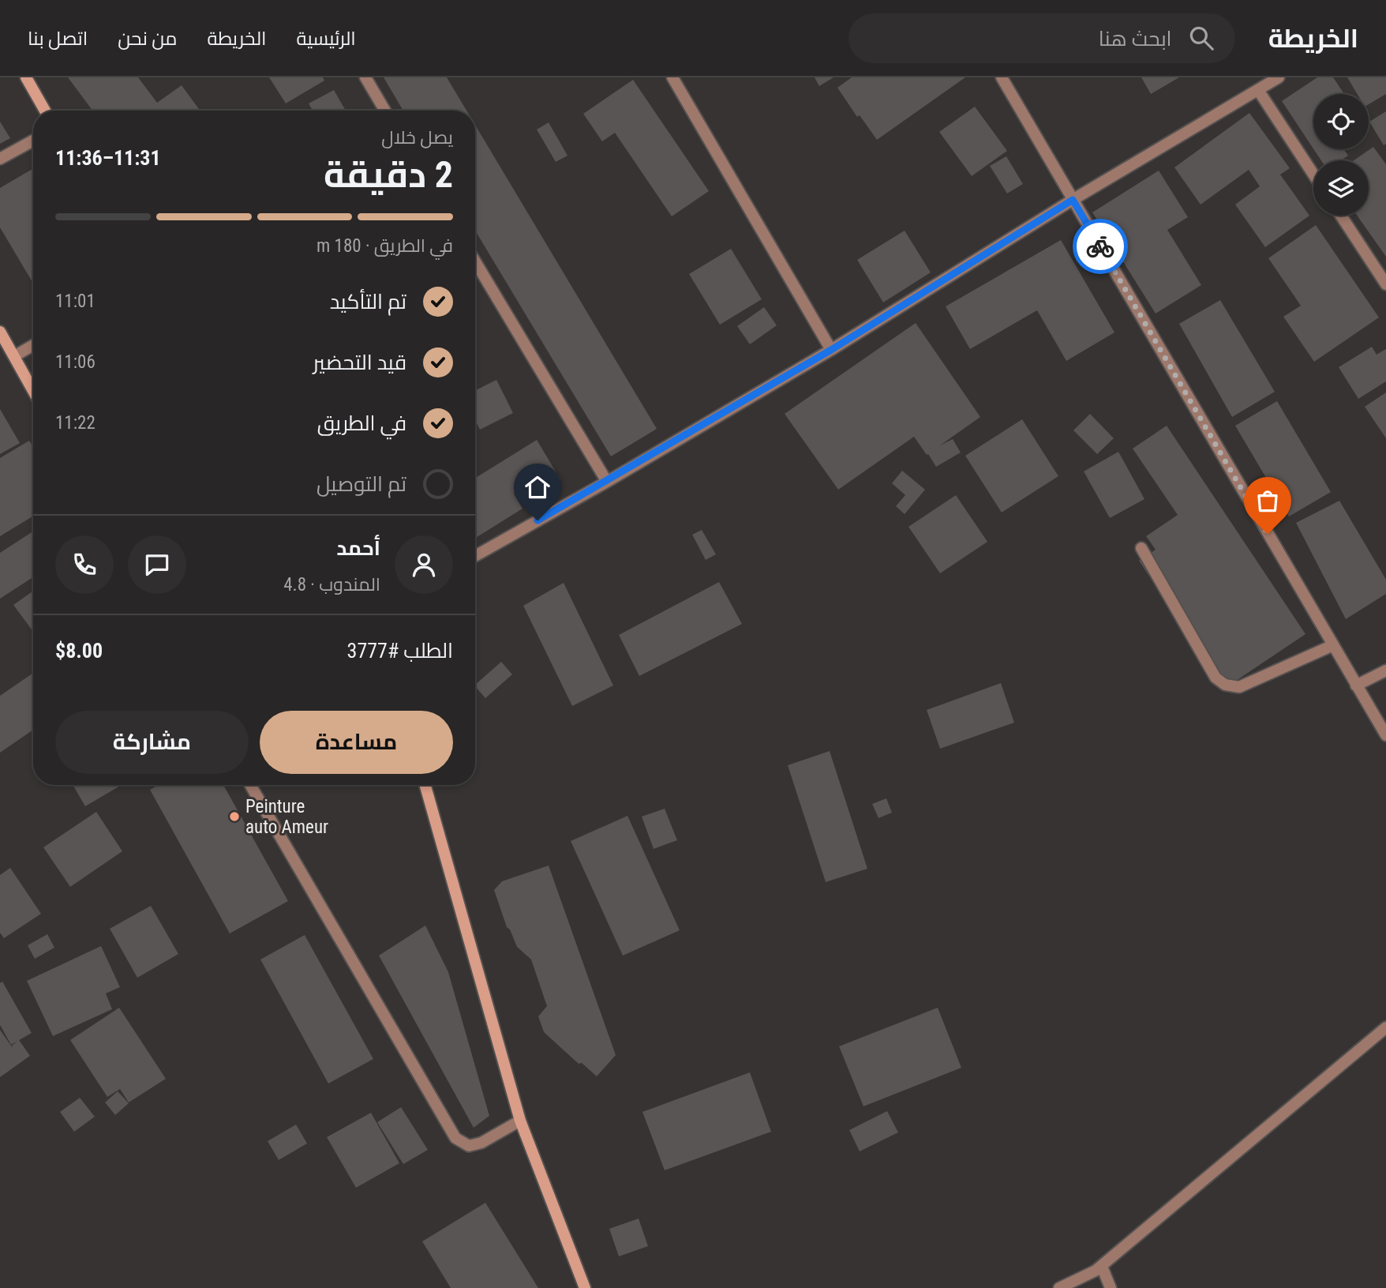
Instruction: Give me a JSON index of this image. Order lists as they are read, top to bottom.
{
  "places": ["Peinture auto Ameur"],
  "page": {
    "header": "الخريطة",
    "search": "ابحث هنا",
    "nav": [
      "الرئيسية",
      "الخريطة",
      "من نحن",
      "اتصل بنا"
    ],
    "heading": ["2 دقيقة", "يصل خلال", "11:31–11:36"],
    "panel": [
      "أحمد",
      "المندوب · 4.8",
      "الطلب #3777",
      "$8.00"
    ],
    "bar": "في الطريق · 180 m",
    "list": [
      ["تم التأكيد", "11:01"],
      ["قيد التحضير", "11:06"],
      ["في الطريق", "11:22"],
      "تم التوصيل"
    ],
    "buttons": ["مساعدة", "مشاركة"]
  }
}
